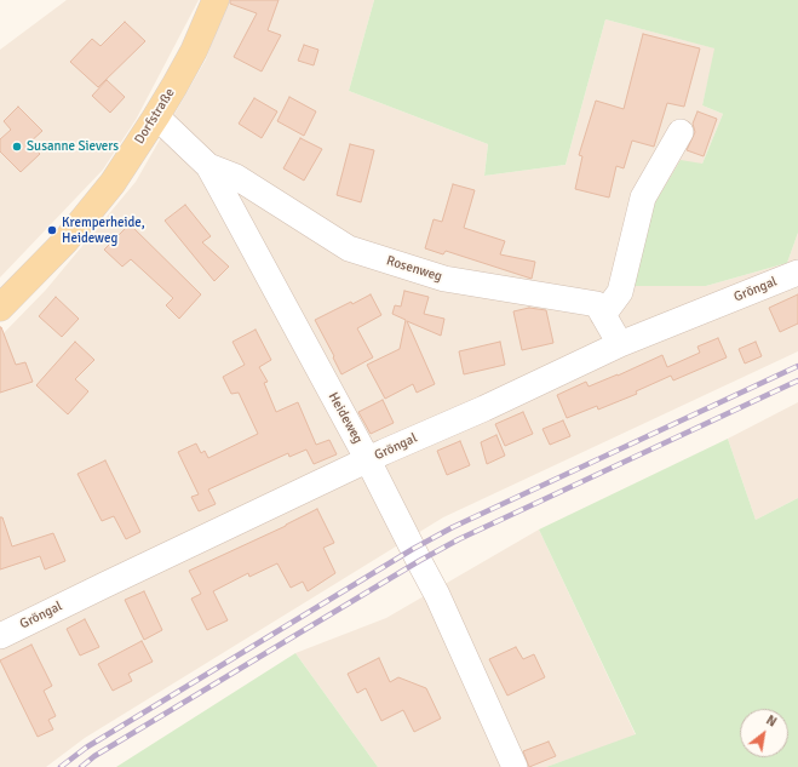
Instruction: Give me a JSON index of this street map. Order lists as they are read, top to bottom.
{
  "streets": {
    "main road": ["Dorfstraße"],
    "street": ["Rosenweg", "Gröngal", "Heideweg"]
  },
  "crossings": [
    ["Dorfstraße", "Heideweg"],
    ["Rosenweg", "Gröngal"],
    ["Rosenweg", "Heideweg"],
    ["Gröngal", "Heideweg"]
  ],
  "places": ["Susanne Sievers", "Kremperheide, Heideweg"],
  "north": "top right"
}
